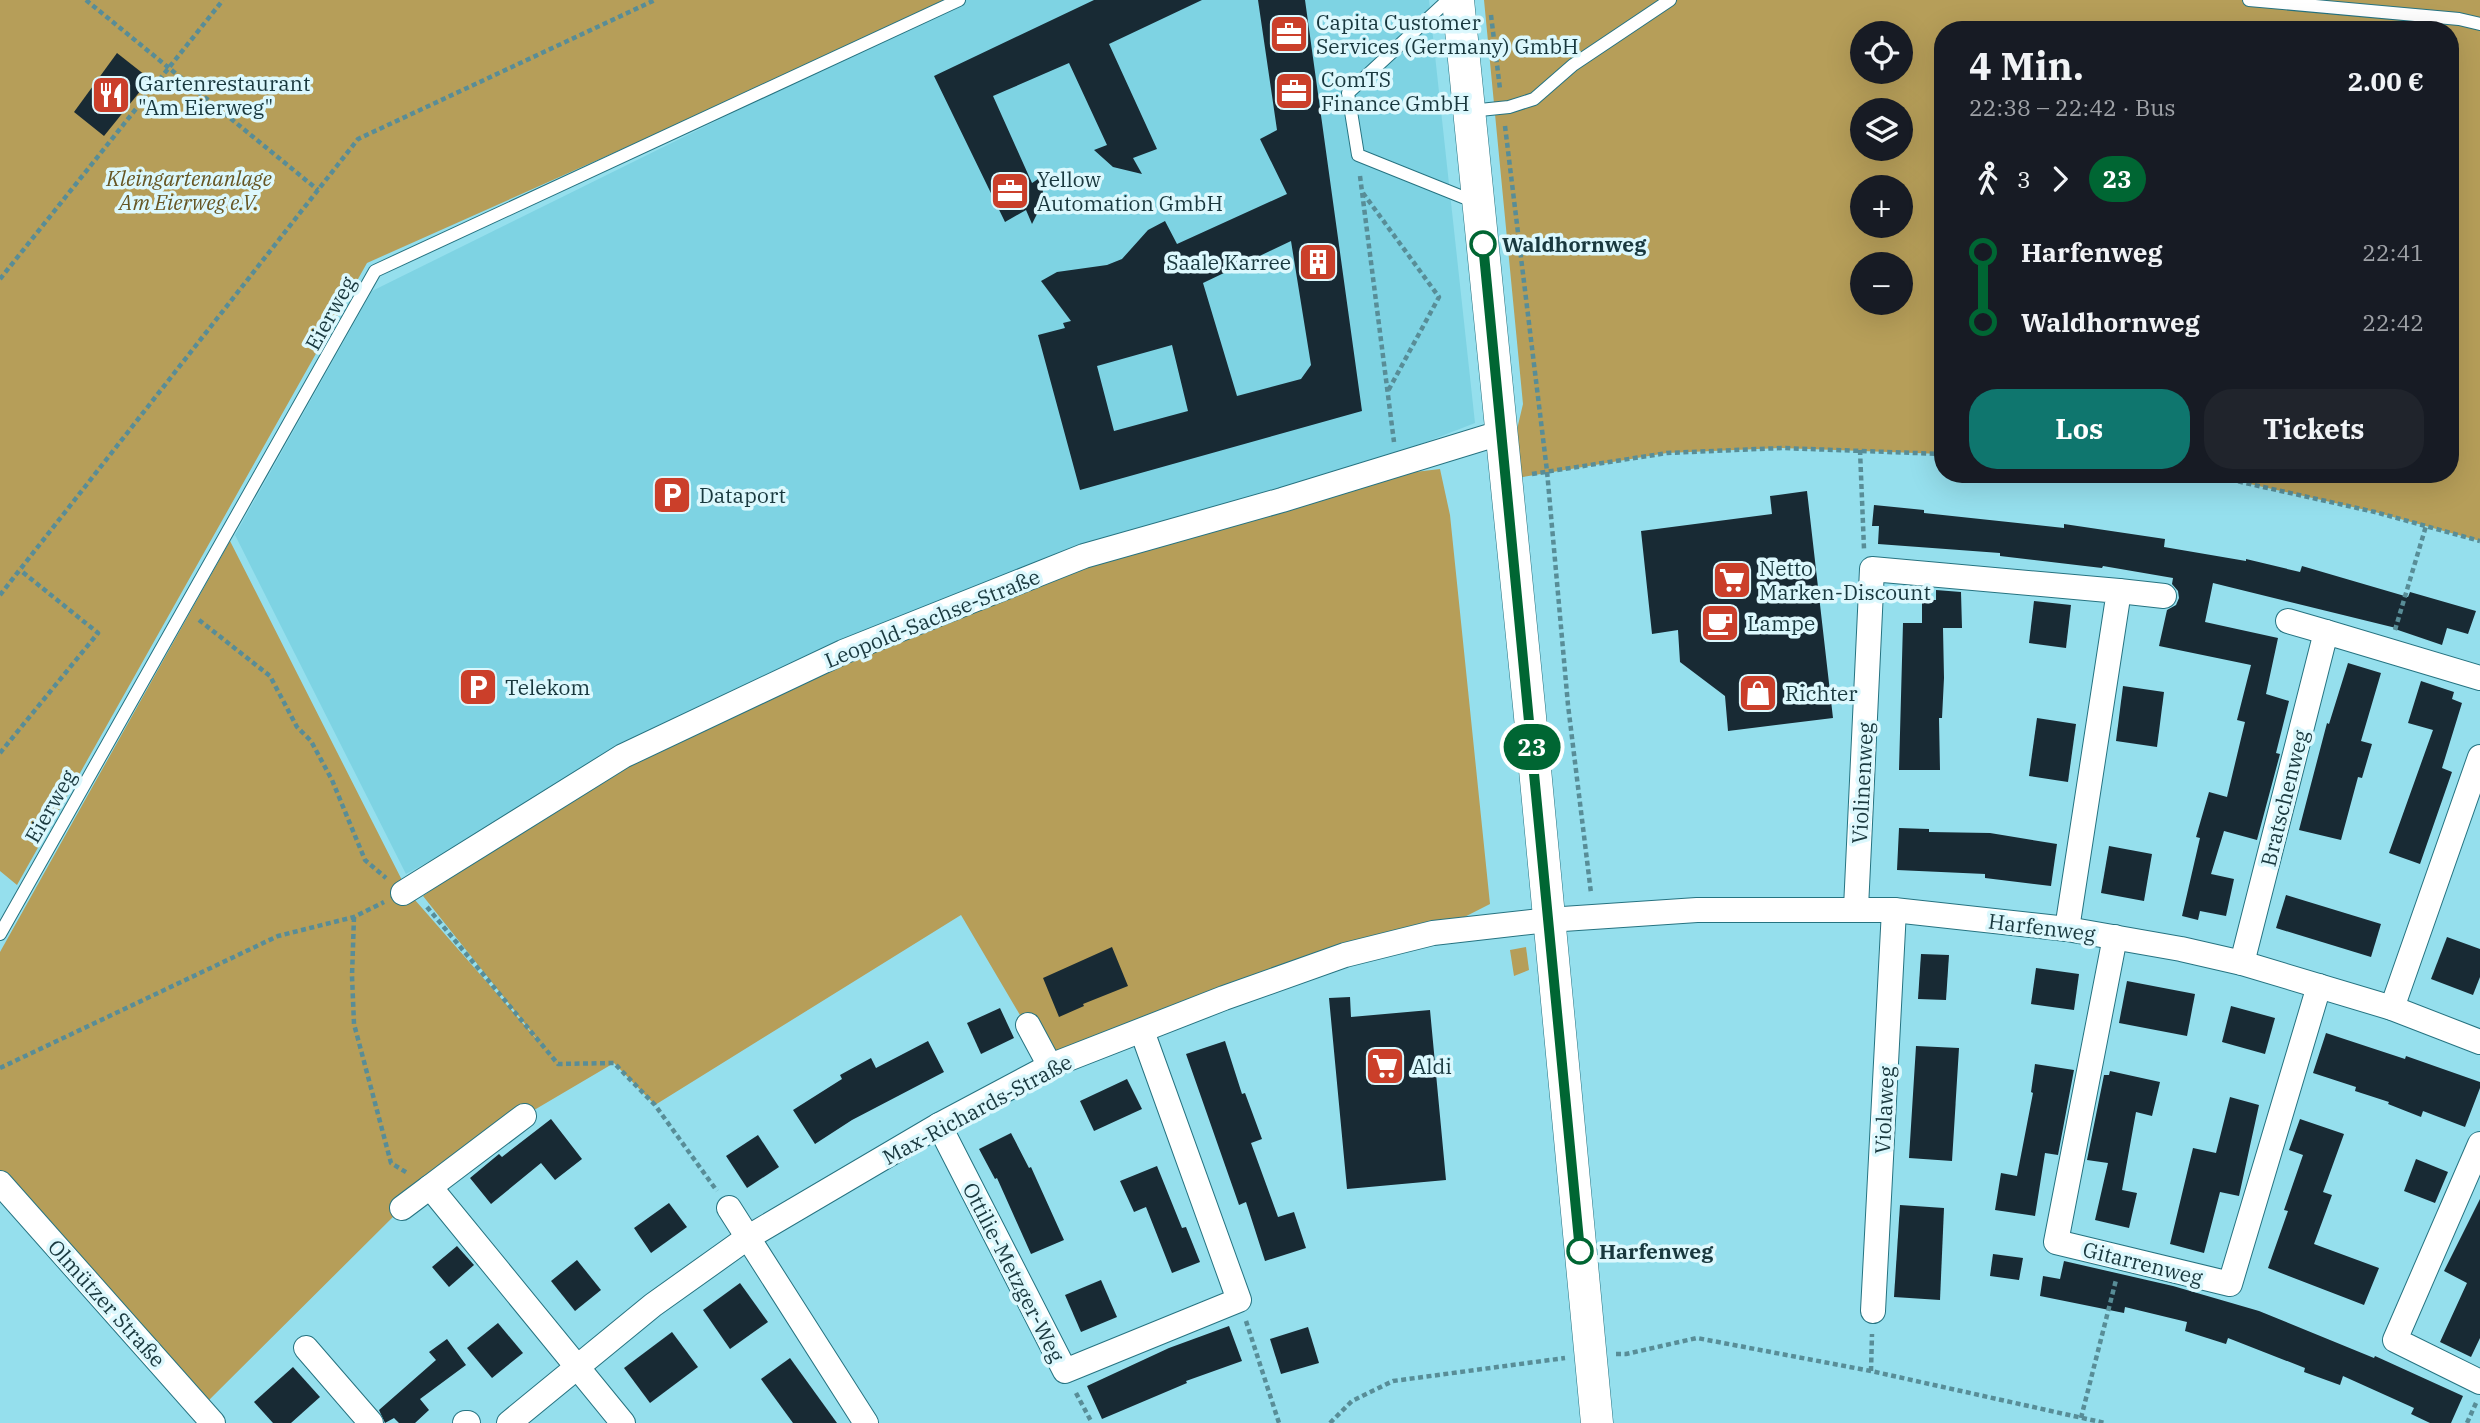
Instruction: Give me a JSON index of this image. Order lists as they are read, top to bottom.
{
  "streets": {
    "street": [
      "Leopold-Sachse-Straße",
      "Violinenweg",
      "Bratschenweg",
      "Harfenweg",
      "Max-Richards-Straße",
      "Violaweg",
      "Gitarrenweg",
      "Ottilie-Metzger-Weg",
      "Olmützer Straße"
    ],
    "lane": ["Eierweg"]
  },
  "crossings": [
    ["Violinenweg", "Harfenweg"],
    ["Bratschenweg", "Harfenweg"],
    ["Harfenweg", "Max-Richards-Straße"],
    ["Harfenweg", "Violaweg"],
    ["Harfenweg", "Gitarrenweg"],
    ["Max-Richards-Straße", "Ottilie-Metzger-Weg"]
  ],
  "parks": ["Kleingartenanlage Am Eierweg e.V."],
  "places": {
    "office": ["Capita Customer Services (Germany) GmbH", "ComTS Finance GmbH", "Yellow Automation GmbH"],
    "restaurant": ["Gartenrestaurant \"Am Eierweg\""],
    "other": ["Waldhornweg", "Harfenweg"],
    "building": ["Saale Karree"],
    "parking": ["Dataport", "Telekom"],
    "supermarket": ["Netto Marken-Discount", "Aldi"],
    "cafe": ["Lampe"],
    "shop": ["Richter"]
  },
  "lines": ["bus line 23"],
  "page": {
    "on_map": "23",
    "map_buttons": ["+", "−"],
    "heading": ["4 Min.", "22:38 – 22:42 · Bus", "2.00 €"],
    "legs": ["3", "23"],
    "list": [
      {
        "name": "Harfenweg",
        "value": "22:41"
      },
      {
        "name": "Waldhornweg",
        "value": "22:42"
      }
    ],
    "buttons": ["Los", "Tickets"]
  }
}
